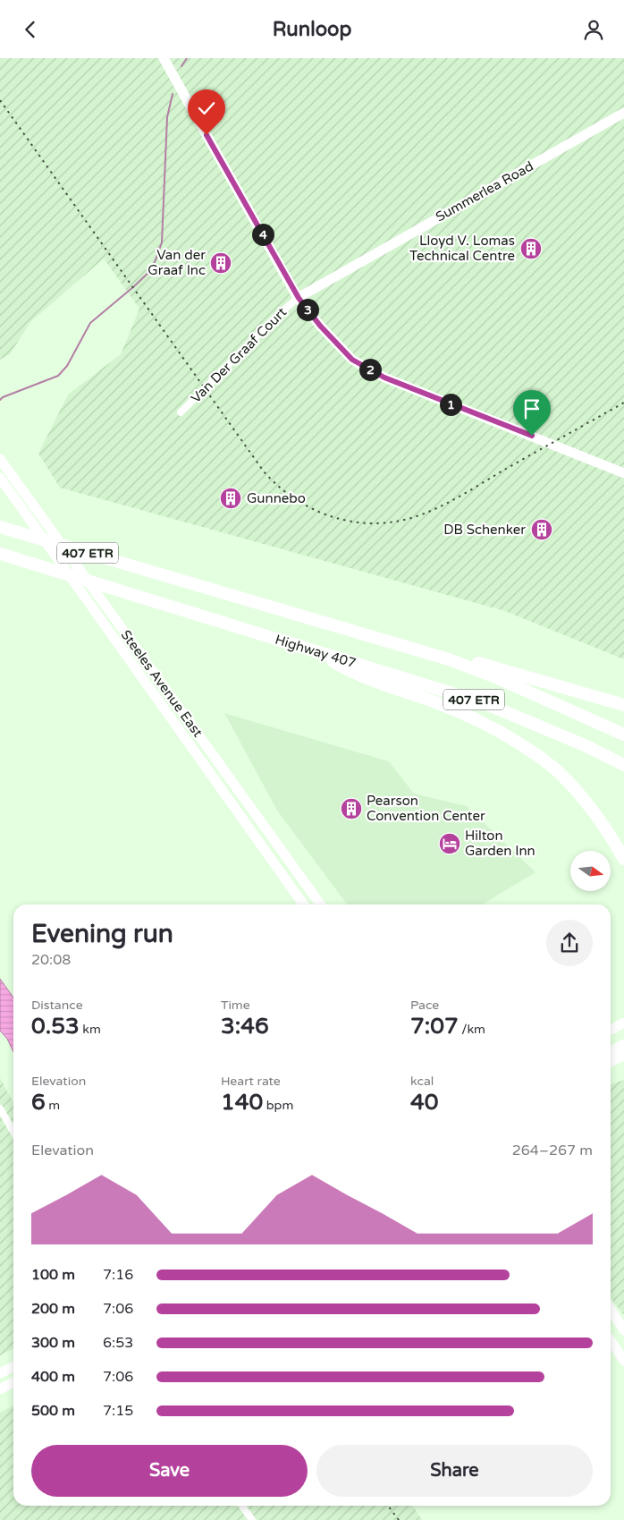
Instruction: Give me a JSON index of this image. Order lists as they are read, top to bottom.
{
  "streets": {
    "highway": ["407 ETR", "Highway 407"],
    "main road": ["Summerlea Road", "Steeles Avenue East"],
    "street": ["Van Der Graaf Court"]
  },
  "crossings": [
    ["Summerlea Road", "Van Der Graaf Court"]
  ],
  "places": {
    "building": [
      "Lloyd V. Lomas Technical Centre",
      "Van der Graaf Inc",
      "Gunnebo",
      "DB Schenker",
      "Pearson Convention Center"
    ],
    "hotel": ["Hilton Garden Inn"]
  },
  "north": "right",
  "page": {
    "header": "Runloop",
    "pins": [
      "4",
      "3",
      "2",
      "1"
    ],
    "heading": ["Evening run", "20:08"],
    "stats": [
      ["Distance", "0.53 km"],
      ["Time", "3:46"],
      ["Pace", "7:07 /km"],
      ["Elevation", "6 m"],
      ["Heart rate", "140 bpm"],
      ["kcal", "40"]
    ],
    "chart": ["Elevation", "264–267 m"],
    "list": [
      {
        "name": "100 m",
        "note": "7:16"
      },
      {
        "name": "200 m",
        "note": "7:06"
      },
      {
        "name": "300 m",
        "note": "6:53"
      },
      {
        "name": "400 m",
        "note": "7:06"
      },
      {
        "name": "500 m",
        "note": "7:15"
      }
    ],
    "buttons": ["Save", "Share"]
  }
}
